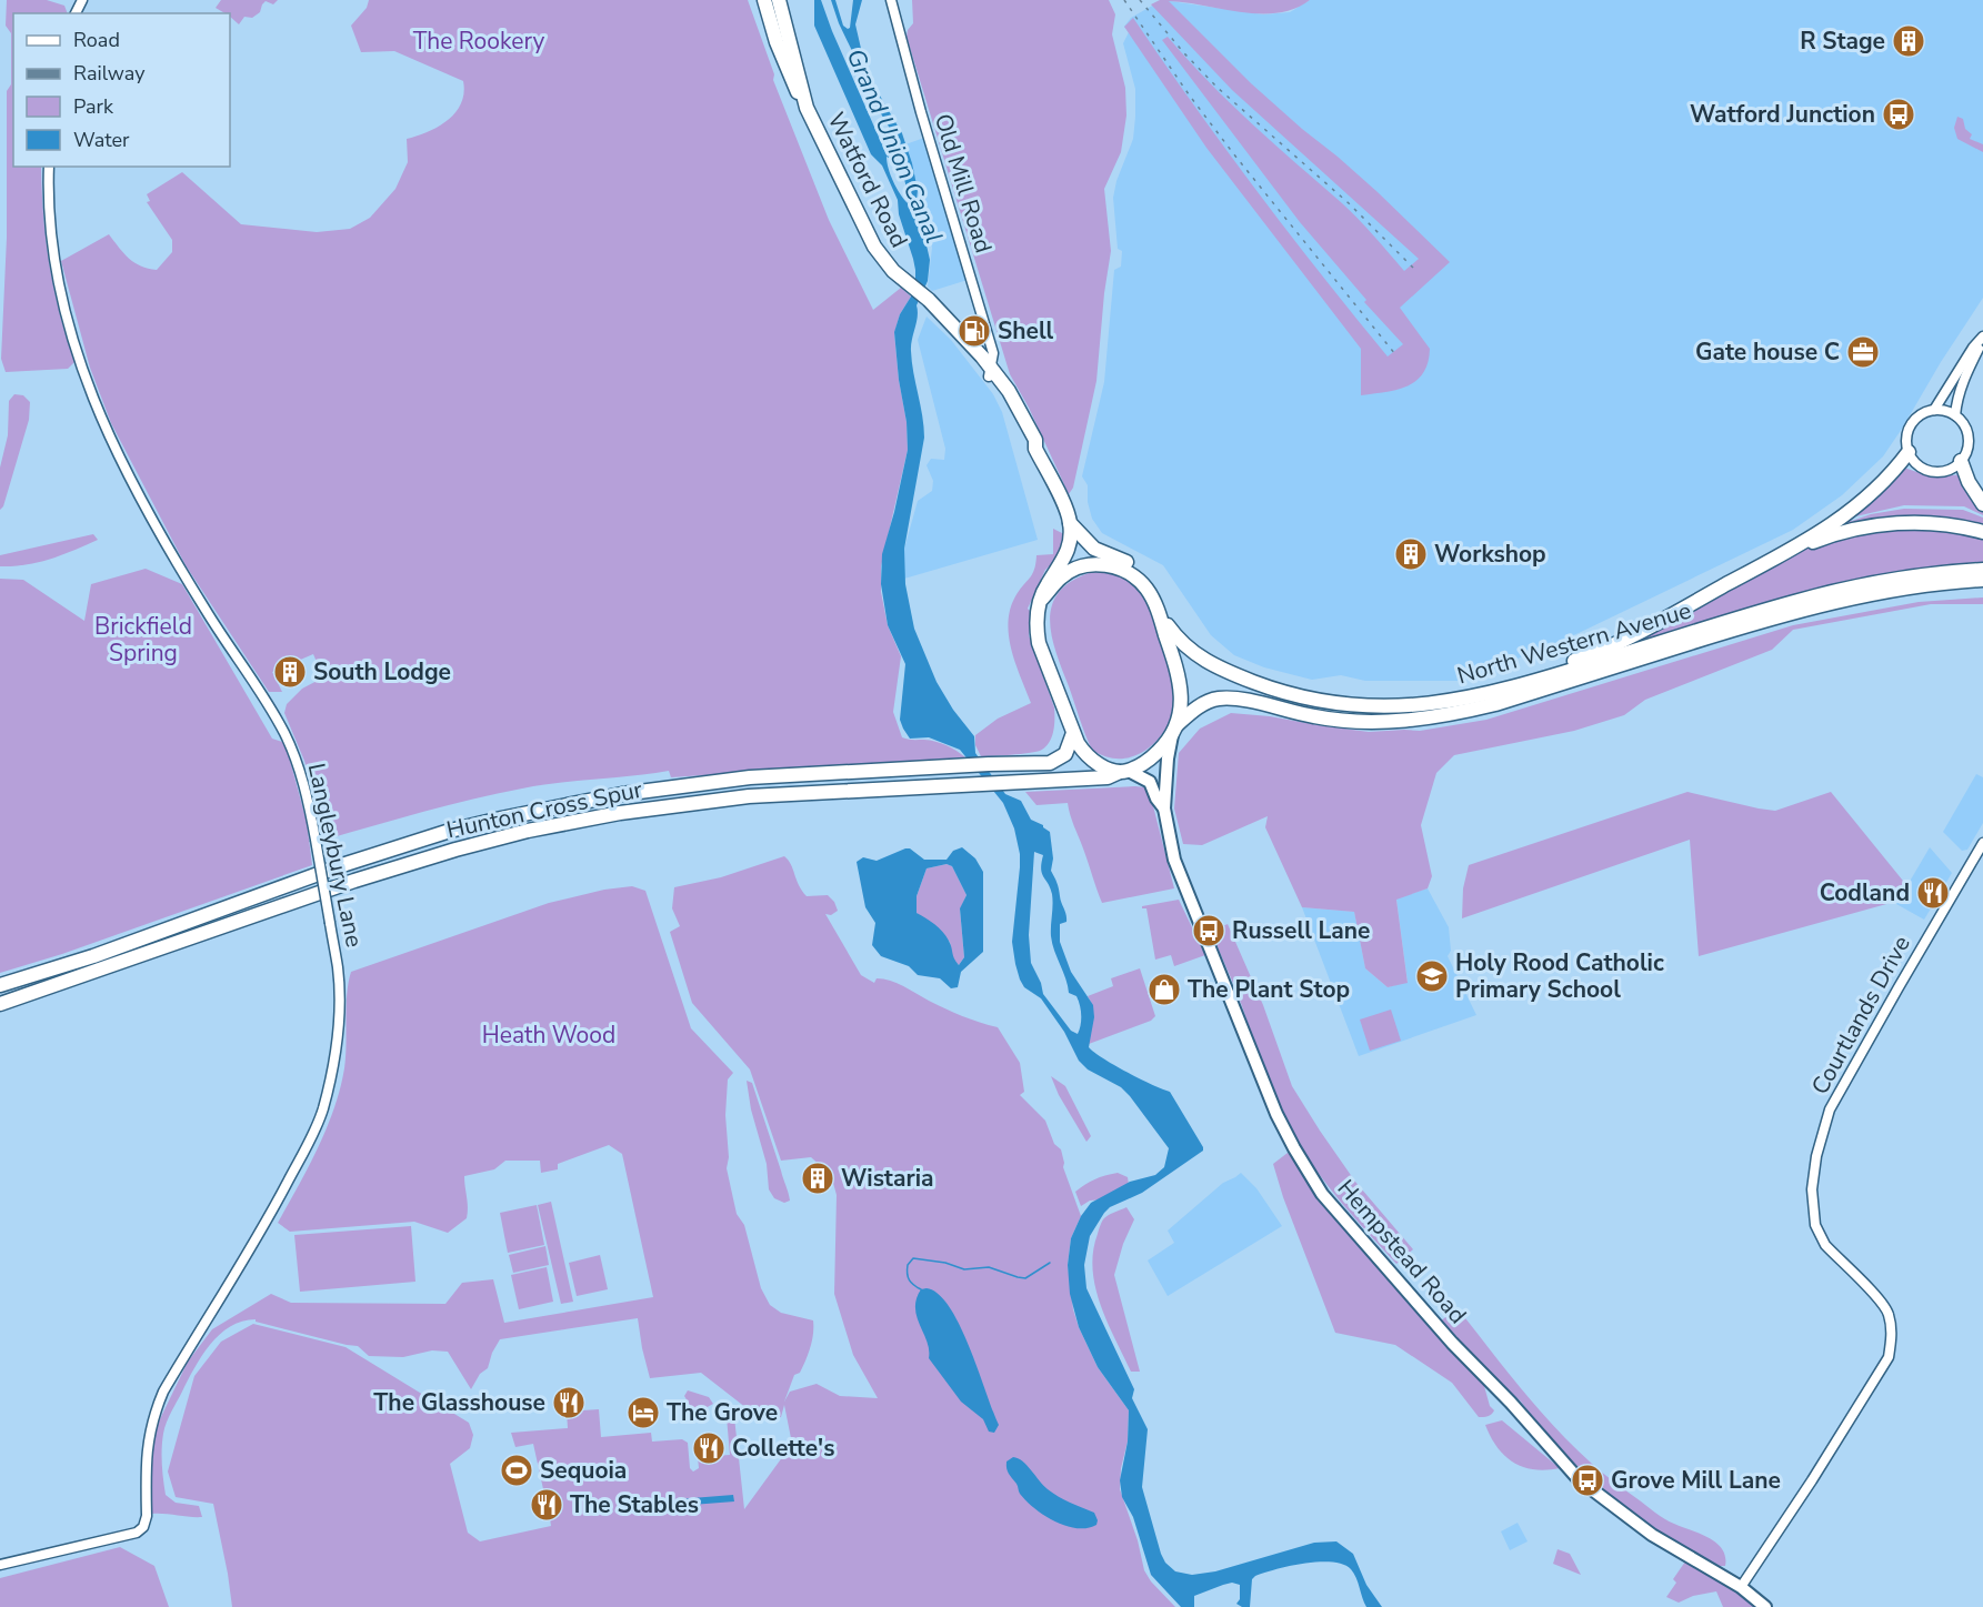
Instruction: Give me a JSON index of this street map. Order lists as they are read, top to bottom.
{
  "streets": {
    "highway": ["Watford Road", "North Western Avenue", "Hunton Cross Spur"],
    "main road": ["Hempstead Road"],
    "street": ["Old Mill Road", "Langleybury Lane", "Courtlands Drive"]
  },
  "crossings": [
    ["Watford Road", "Old Mill Road"],
    ["North Western Avenue", "Hunton Cross Spur"],
    ["North Western Avenue", "Hempstead Road"],
    ["Hunton Cross Spur", "Hempstead Road"],
    ["Courtlands Drive", "Hempstead Road"]
  ],
  "water": ["Grand Union Canal"],
  "parks": ["The Rookery", "Brickfield Spring", "Heath Wood"],
  "places": {
    "building": [
      "R Stage",
      "Workshop",
      "South Lodge",
      "Wistaria"
    ],
    "bus stop": ["Watford Junction", "Russell Lane", "Grove Mill Lane"],
    "fuel station": ["Shell"],
    "office": ["Gate house C"],
    "restaurant": [
      "Codland",
      "The Glasshouse",
      "Collette's",
      "The Stables"
    ],
    "school or university": ["Holy Rood Catholic Primary School"],
    "shop": ["The Plant Stop"],
    "hotel": ["The Grove"],
    "sports": ["Sequoia"]
  },
  "legend": [
    "Road",
    "Railway",
    "Park",
    "Water"
  ]
}
